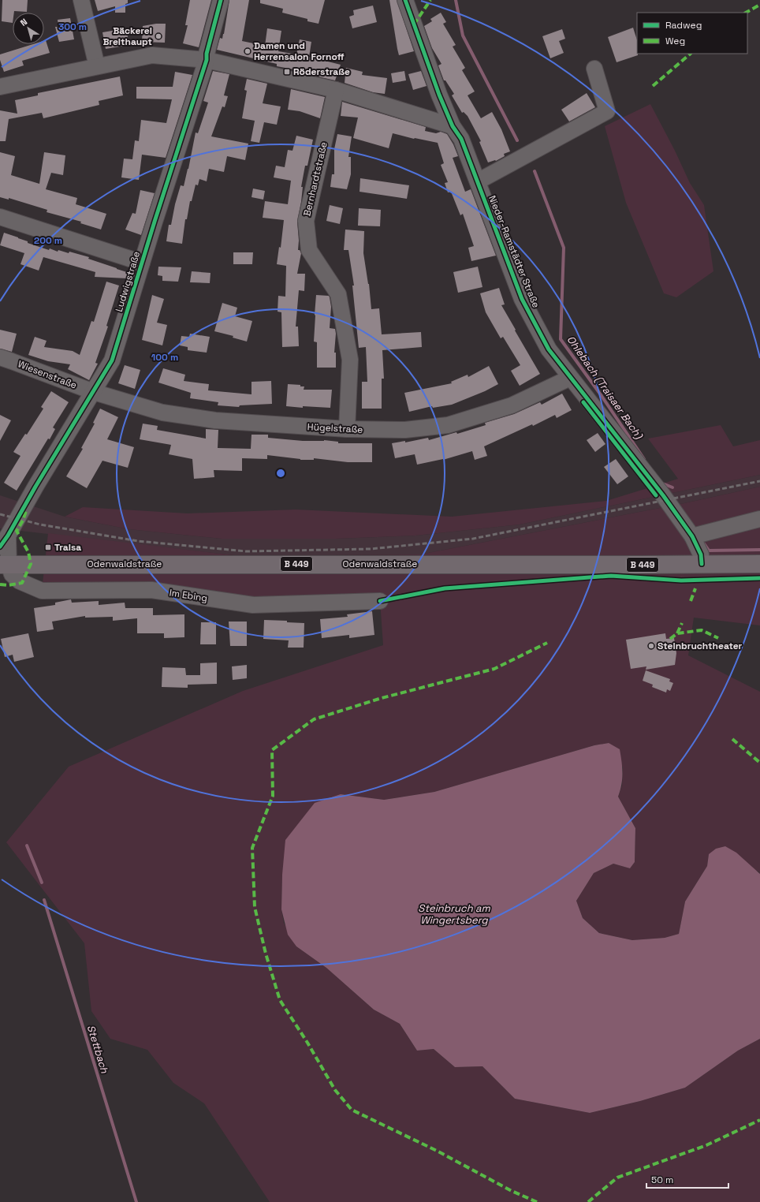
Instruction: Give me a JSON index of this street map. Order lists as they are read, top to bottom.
{
  "streets": {
    "main road": ["Odenwaldstraße", "B 449"],
    "street": [
      "Bernhardtstraße",
      "Nieder-Ramstädter Straße",
      "Ludwigstraße",
      "Wiesenstraße",
      "Hügelstraße",
      "Im Ebing"
    ]
  },
  "crossings": [
    ["Bernhardtstraße", "Hügelstraße"],
    ["Nieder-Ramstädter Straße", "Hügelstraße"],
    ["Nieder-Ramstädter Straße", "Odenwaldstraße"],
    ["Ludwigstraße", "Wiesenstraße"],
    ["Ludwigstraße", "Hügelstraße"],
    ["Ludwigstraße", "Odenwaldstraße"],
    ["Ludwigstraße", "Im Ebing"],
    ["Wiesenstraße", "Hügelstraße"],
    ["Odenwaldstraße", "Im Ebing"]
  ],
  "water": ["Ohlebach (Traisaer Bach)", "Steinbruch am Wingertsberg", "Stettbach"],
  "places": {
    "other": ["Bäckerei Breithaupt", "Damen und Herrensalon Fornoff", "Steinbruchtheater"],
    "transit": ["Röderstraße", "Traisa"]
  },
  "legend": ["Radweg", "Weg"],
  "scale_bar": "50 m",
  "north": "top left",
  "rings": ["300 m", "200 m", "100 m"]
}
